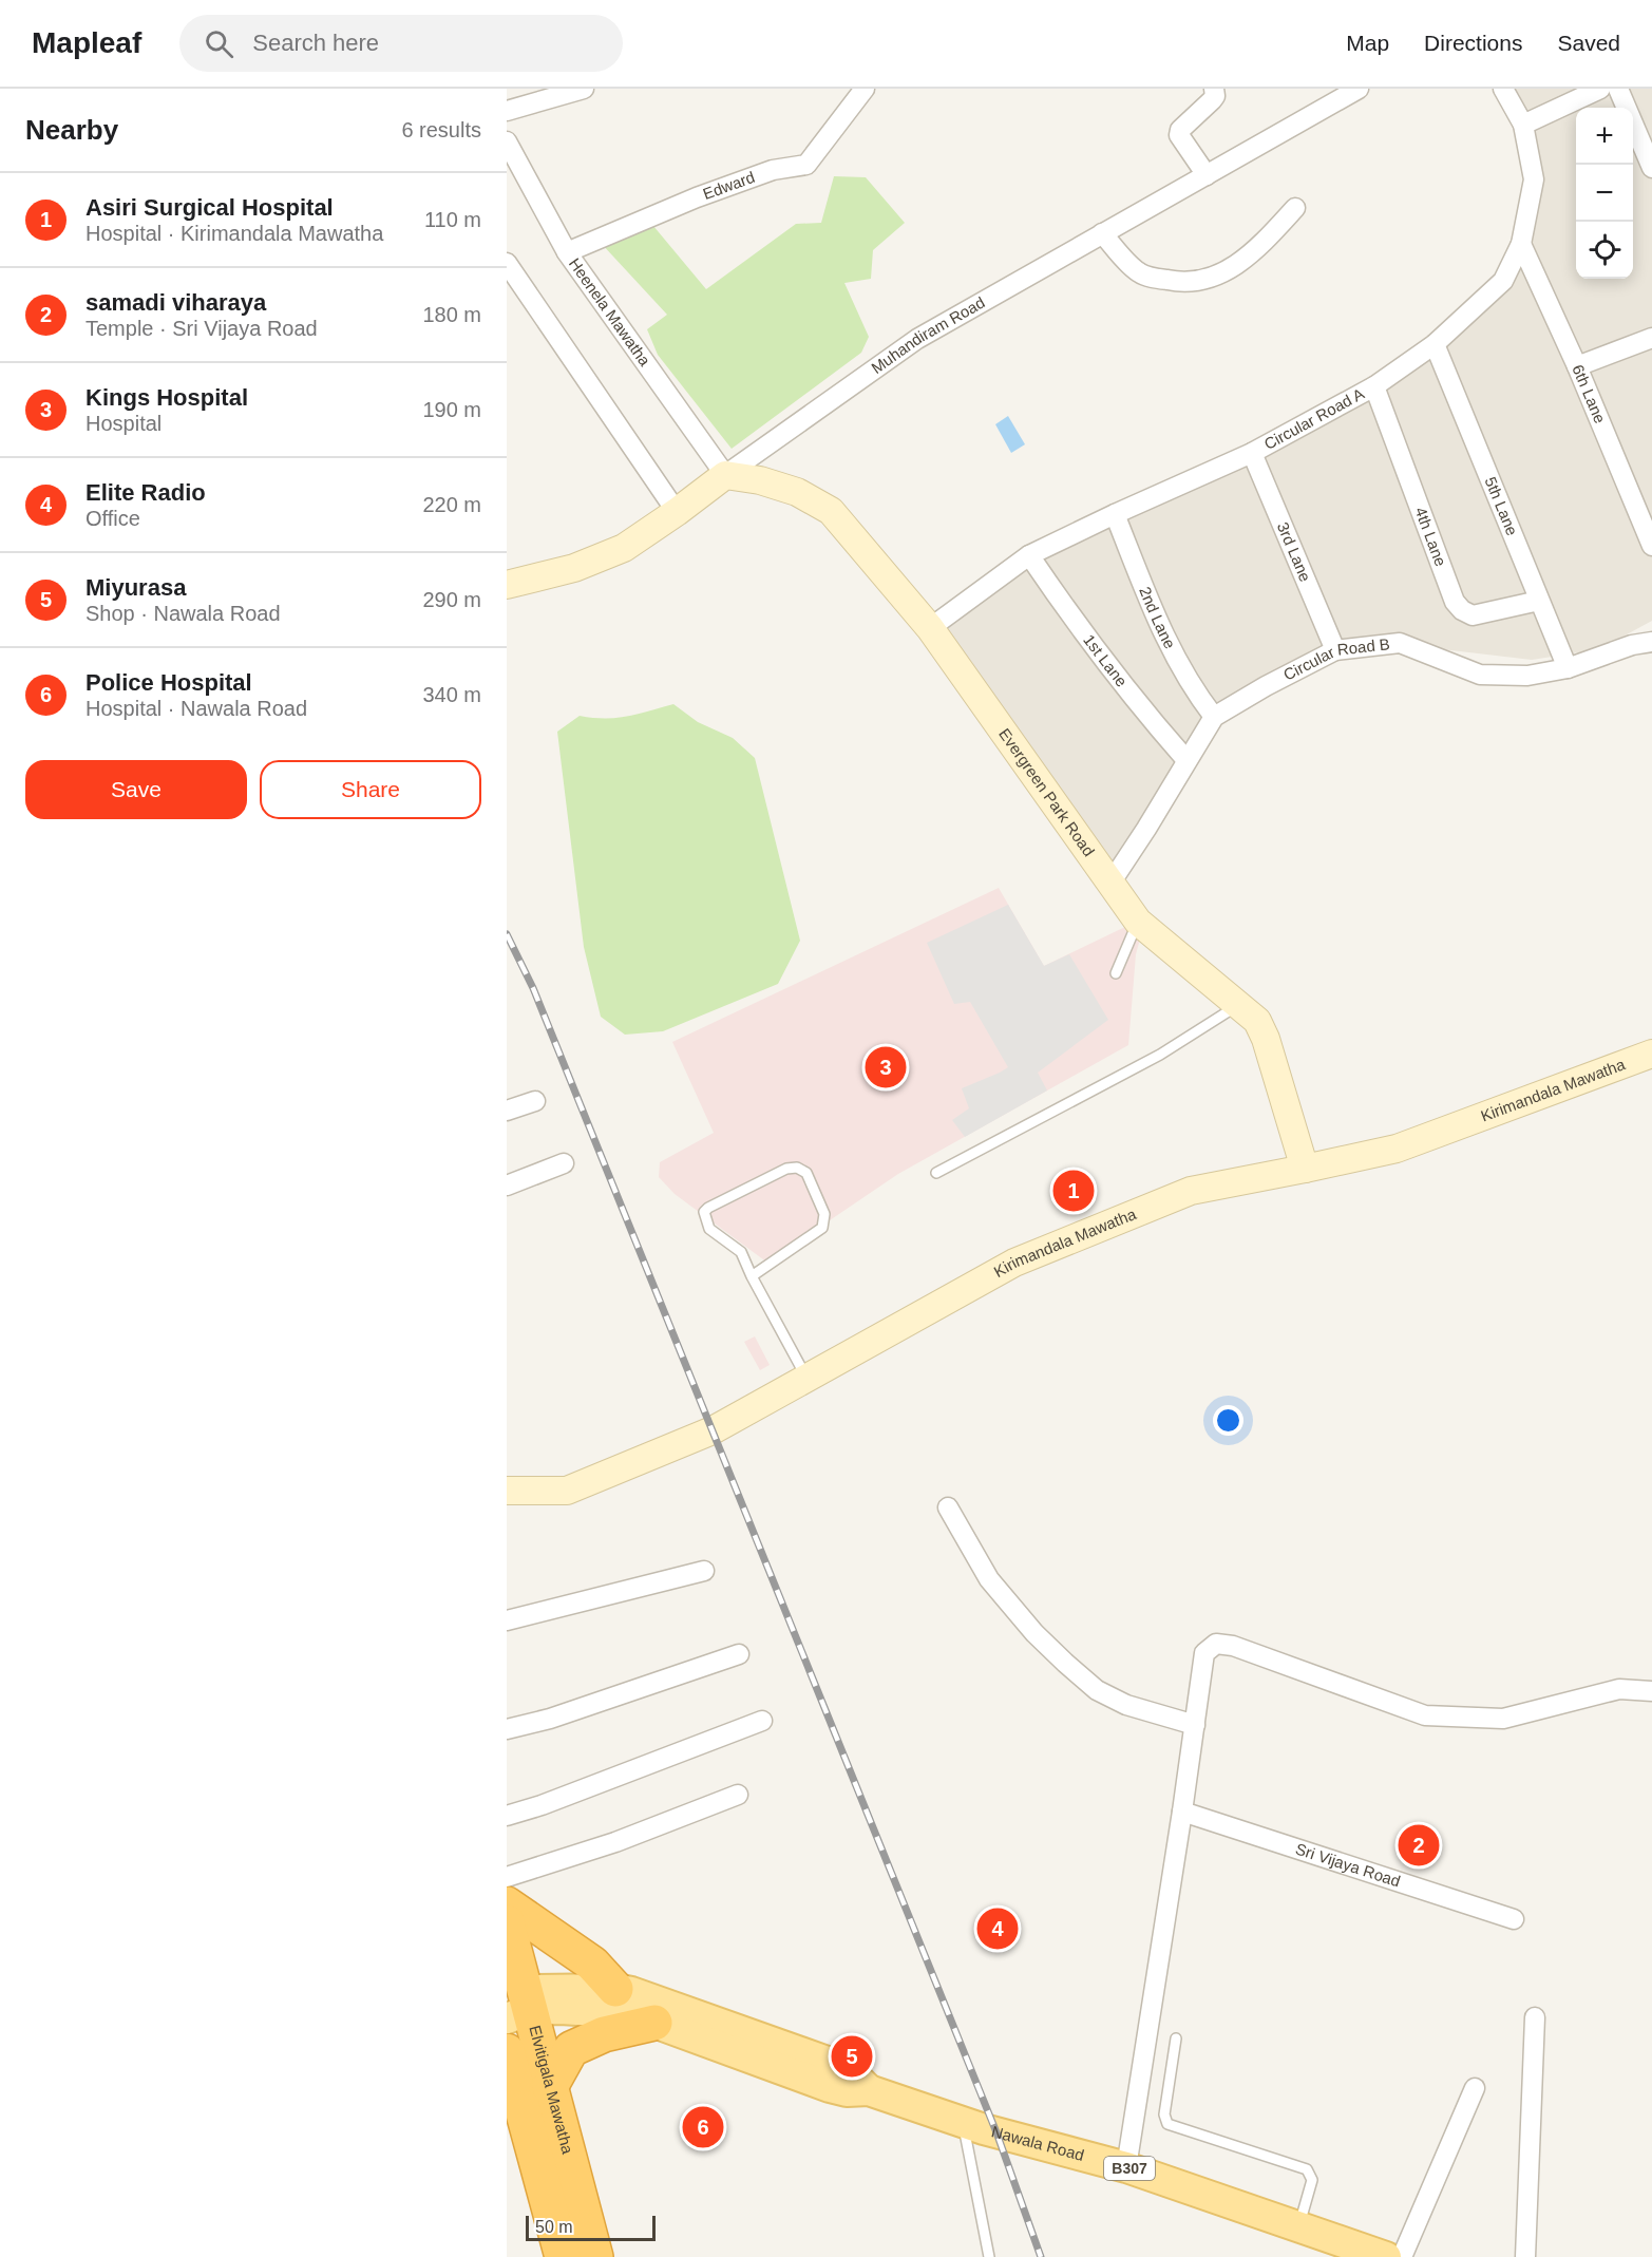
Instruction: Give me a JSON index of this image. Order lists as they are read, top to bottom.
{
  "streets": {
    "highway": ["Elvitigala Mawatha"],
    "main road": [
      "Muhandiram Road",
      "Evergreen Park Road",
      "Kirimandala Mawatha",
      "Nawala Road",
      "B307"
    ],
    "street": [
      "Edward",
      "Heenela Mawatha",
      "6th Lane",
      "Circular Road A",
      "5th Lane",
      "4th Lane",
      "3rd Lane",
      "2nd Lane",
      "1st Lane",
      "Circular Road B",
      "Sri Vijaya Road"
    ]
  },
  "crossings": [
    ["Edward", "Heenela Mawatha"],
    ["Heenela Mawatha", "Muhandiram Road"],
    ["Heenela Mawatha", "Evergreen Park Road"],
    ["Muhandiram Road", "Evergreen Park Road"],
    ["6th Lane", "Circular Road A"],
    ["Circular Road A", "5th Lane"],
    ["Circular Road A", "4th Lane"],
    ["Circular Road A", "3rd Lane"],
    ["Circular Road A", "2nd Lane"],
    ["Circular Road A", "1st Lane"],
    ["Circular Road A", "Evergreen Park Road"],
    ["5th Lane", "4th Lane"],
    ["5th Lane", "Circular Road B"],
    ["3rd Lane", "Circular Road B"],
    ["2nd Lane", "Circular Road B"],
    ["1st Lane", "Circular Road B"],
    ["Circular Road B", "Evergreen Park Road"],
    ["Evergreen Park Road", "Kirimandala Mawatha"],
    ["Elvitigala Mawatha", "Nawala Road"]
  ],
  "scale_bar": "50 m",
  "page": {
    "header": "Mapleaf",
    "search": "Search here",
    "nav": ["Map", "Directions", "Saved"],
    "heading": ["Nearby", "6 results"],
    "map_buttons": ["+", "−"],
    "list": [
      {
        "mark": "1",
        "name": "Asiri Surgical Hospital",
        "note": "Hospital · Kirimandala Mawatha",
        "value": "110 m"
      },
      {
        "mark": "2",
        "name": "samadi viharaya",
        "note": "Temple · Sri Vijaya Road",
        "value": "180 m"
      },
      {
        "mark": "3",
        "name": "Kings Hospital",
        "note": "Hospital",
        "value": "190 m"
      },
      {
        "mark": "4",
        "name": "Elite Radio",
        "note": "Office",
        "value": "220 m"
      },
      {
        "mark": "5",
        "name": "Miyurasa",
        "note": "Shop · Nawala Road",
        "value": "290 m"
      },
      {
        "mark": "6",
        "name": "Police Hospital",
        "note": "Hospital · Nawala Road",
        "value": "340 m"
      }
    ],
    "buttons": ["Save", "Share"],
    "pins": [
      "3",
      "1",
      "2",
      "4",
      "5",
      "6"
    ],
    "scale": "50 m"
  }
}
